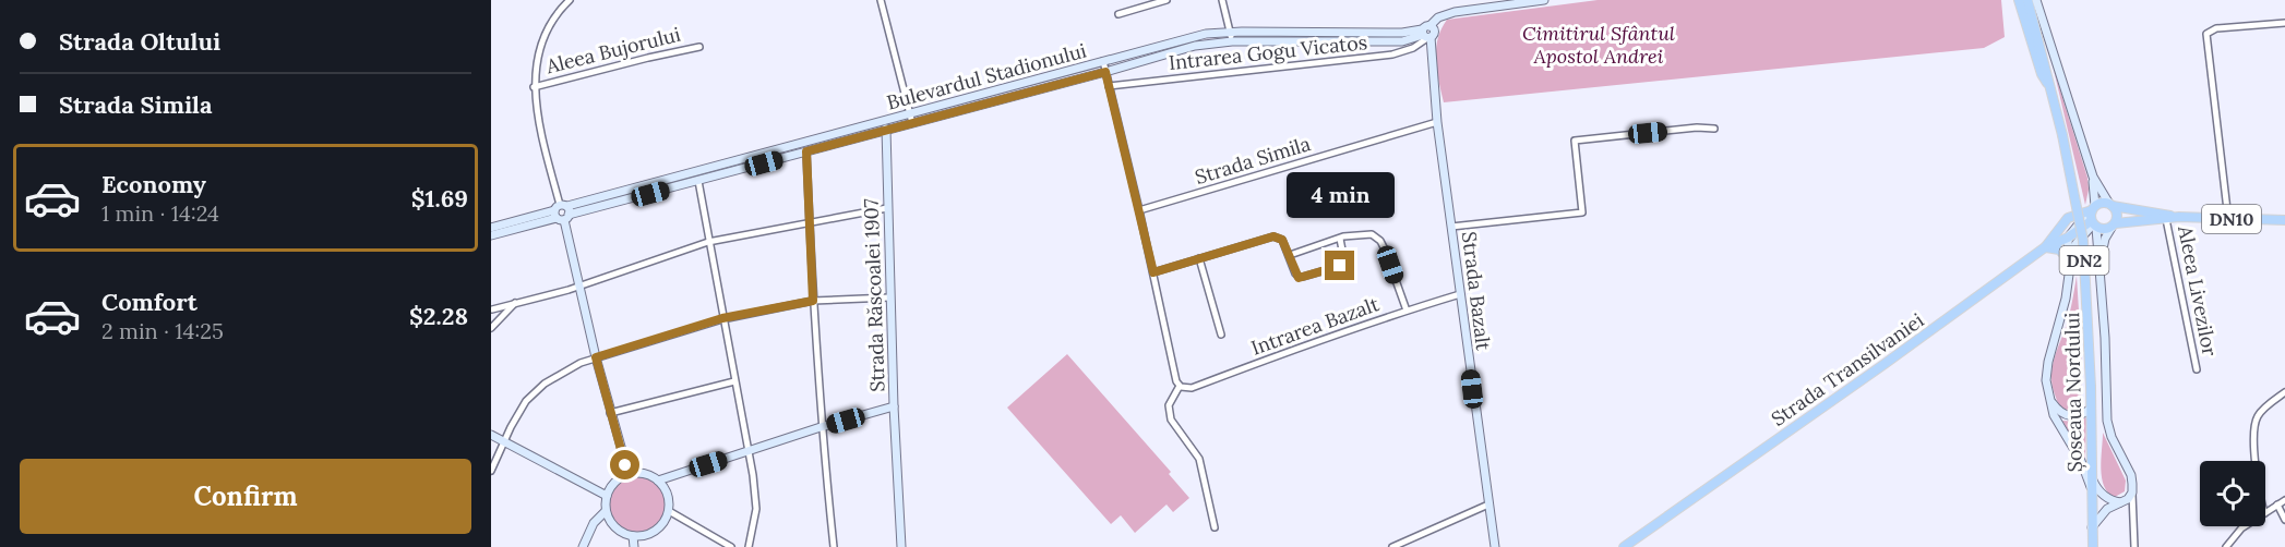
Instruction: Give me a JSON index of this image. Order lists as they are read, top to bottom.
{
  "streets": {
    "main road": [
      "Bulevardul Stadionului",
      "DN10",
      "DN2",
      "Strada Bazalt",
      "Strada Răscoalei 1907",
      "Strada Transilvaniei",
      "Șoseaua Nordului"
    ],
    "street": [
      "Aleea Bujorului",
      "Intrarea Gogu Vicatos",
      "Strada Simila",
      "Aleea Livezilor",
      "Intrarea Bazalt"
    ]
  },
  "crossings": [
    ["Intrarea Gogu Vicatos", "Bulevardul Stadionului"],
    ["Intrarea Gogu Vicatos", "Strada Bazalt"],
    ["Bulevardul Stadionului", "Strada Bazalt"],
    ["Bulevardul Stadionului", "Strada Răscoalei 1907"],
    ["Strada Simila", "Strada Bazalt"],
    ["DN10", "Aleea Livezilor"],
    ["DN10", "Strada Transilvaniei"],
    ["Strada Bazalt", "Intrarea Bazalt"],
    ["Strada Transilvaniei", "Șoseaua Nordului"]
  ],
  "parks": ["Cimitirul Sfântul Apostol Andrei"],
  "page": {
    "banner": ["Strada Oltului", "Strada Simila"],
    "list": [
      {
        "name": "Economy",
        "note": "1 min · 14:24",
        "value": "$1.69"
      },
      {
        "name": "Comfort",
        "note": "2 min · 14:25",
        "value": "$2.28"
      }
    ],
    "bubble": "4 min",
    "buttons": "Confirm"
  }
}
